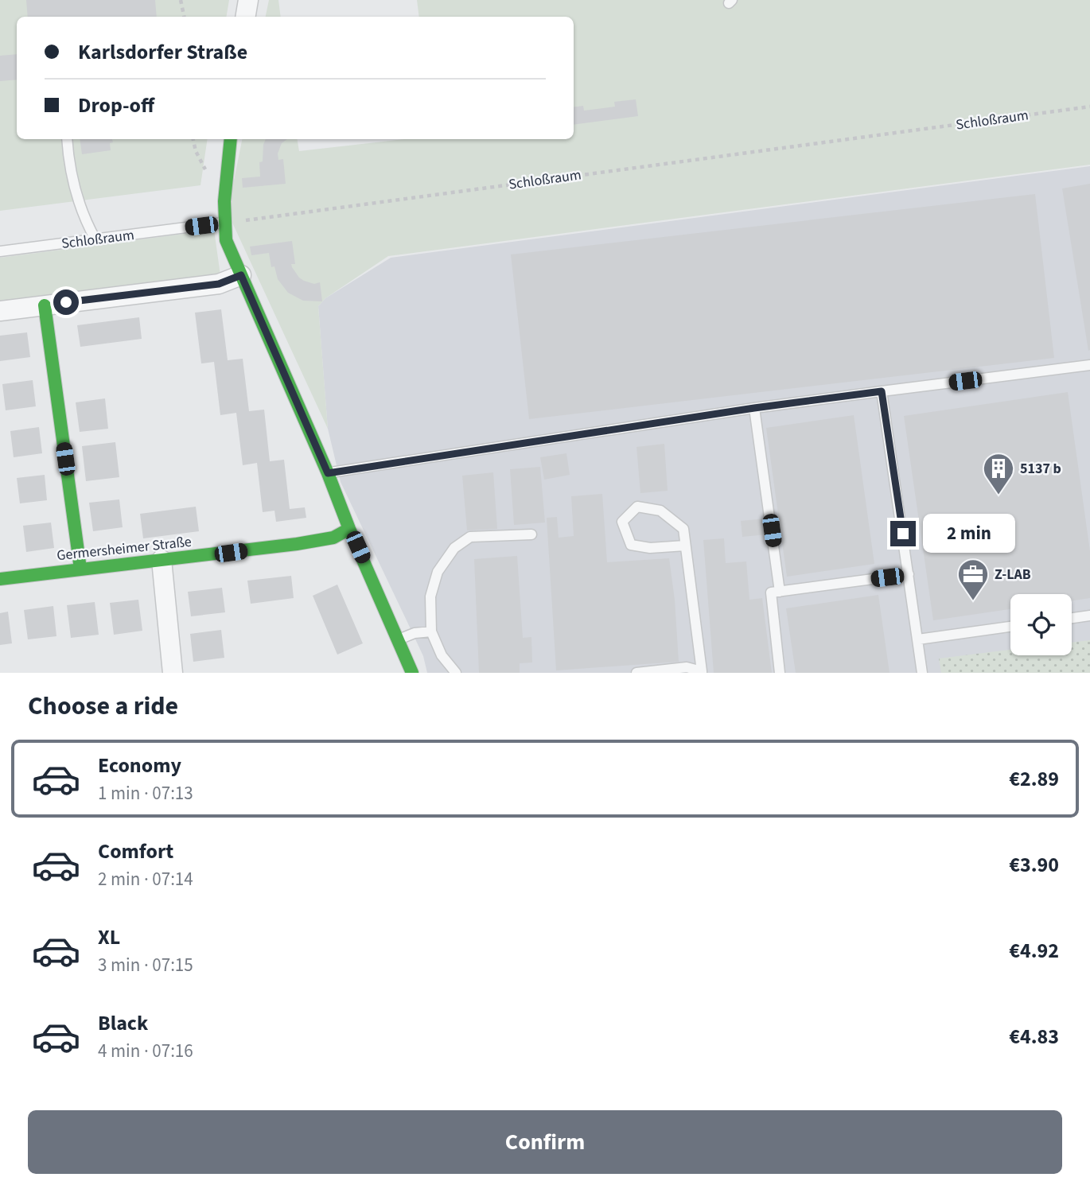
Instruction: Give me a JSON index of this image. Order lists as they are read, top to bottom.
{
  "streets": {
    "street": ["Germersheimer Straße"],
    "lane": ["Schloßraum"]
  },
  "places": {
    "building": ["5137 b"],
    "office": ["Z-LAB"]
  },
  "page": {
    "banner": ["Karlsdorfer Straße", "Drop-off"],
    "bubble": "2 min",
    "heading": "Choose a ride",
    "list": [
      {
        "name": "Economy",
        "note": "1 min · 07:13",
        "value": "€2.89"
      },
      {
        "name": "Comfort",
        "note": "2 min · 07:14",
        "value": "€3.90"
      },
      {
        "name": "XL",
        "note": "3 min · 07:15",
        "value": "€4.92"
      },
      {
        "name": "Black",
        "note": "4 min · 07:16",
        "value": "€4.83"
      }
    ],
    "buttons": "Confirm"
  }
}
